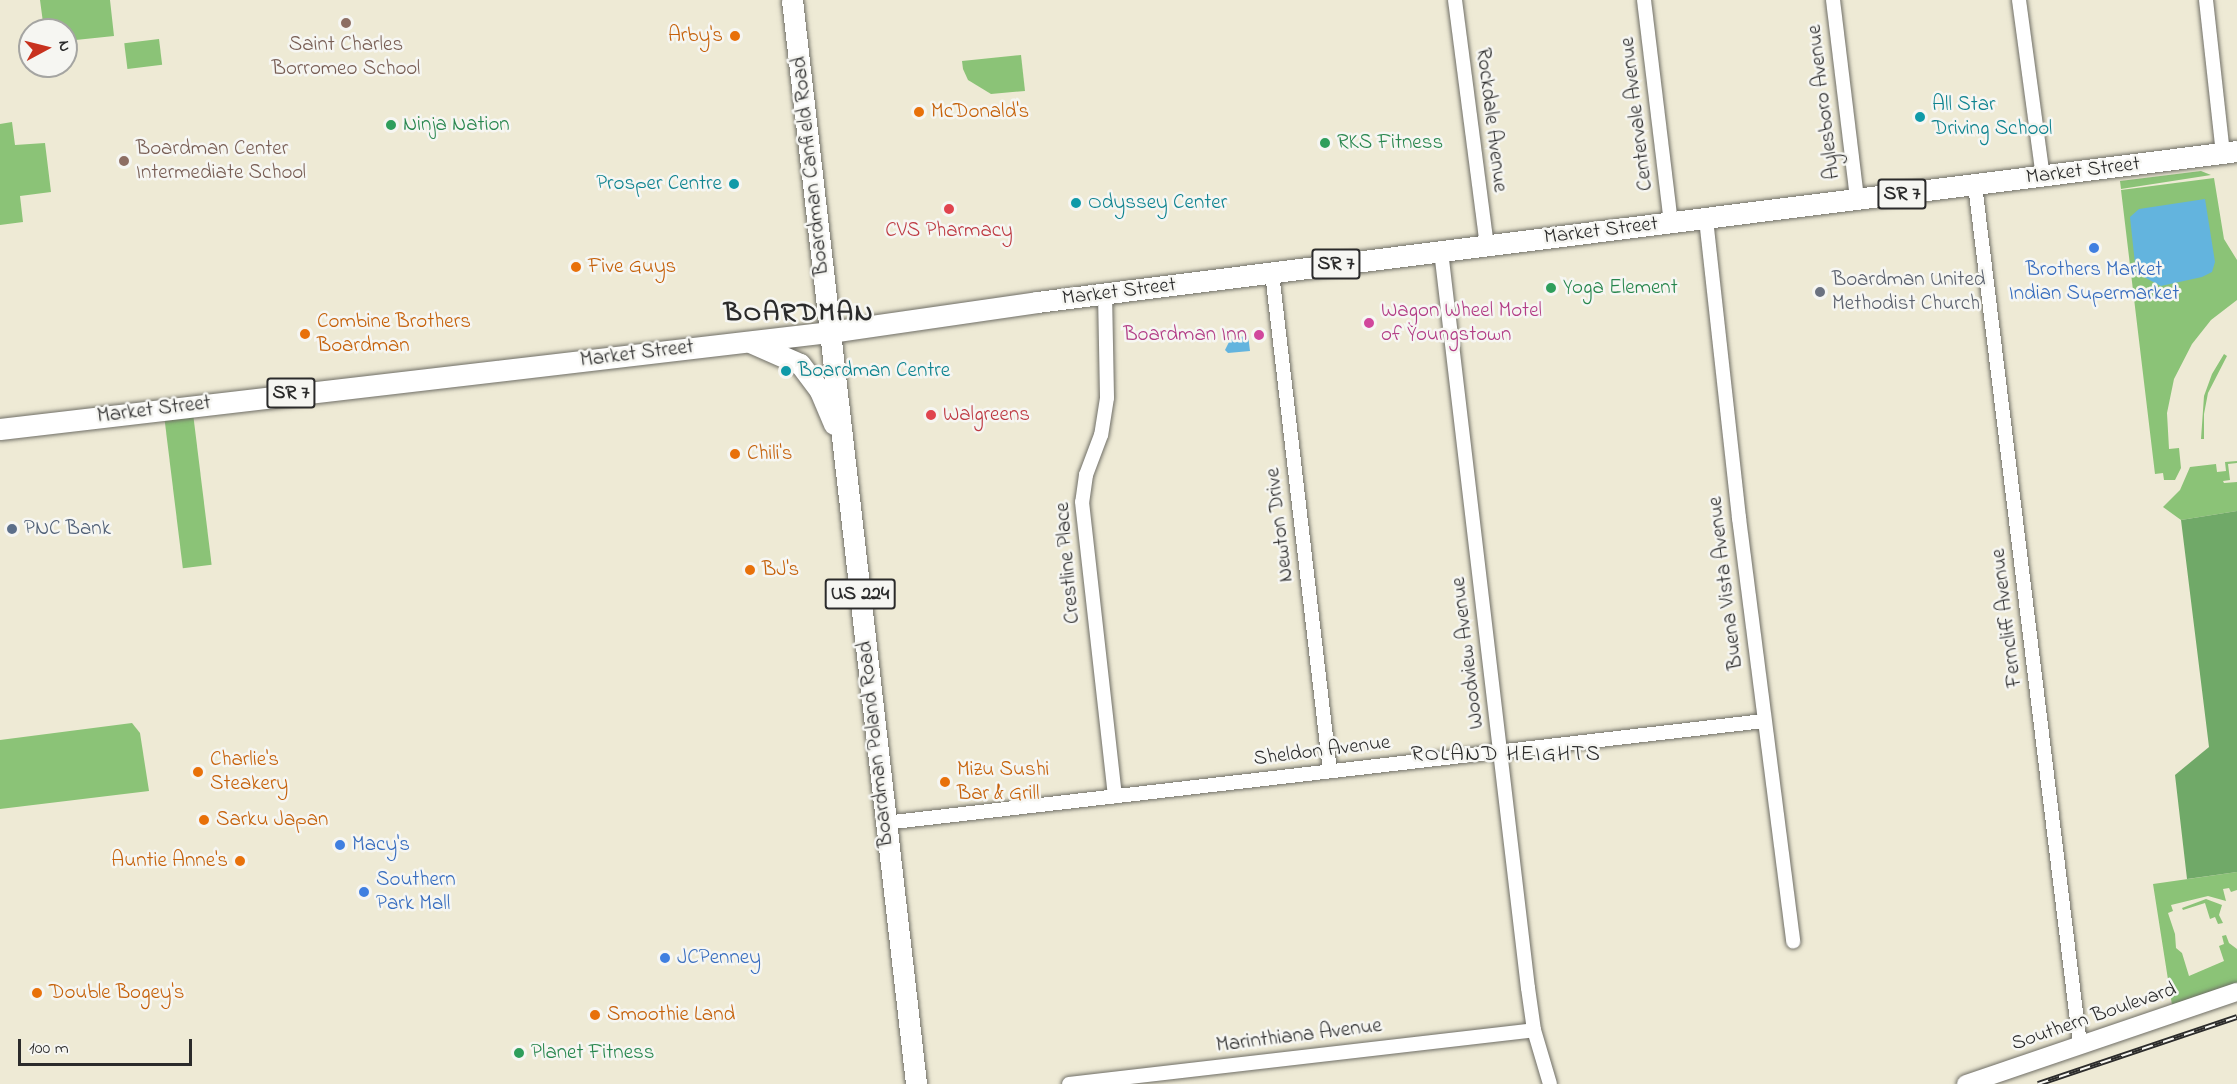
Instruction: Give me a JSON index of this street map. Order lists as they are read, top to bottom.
{
  "streets": {
    "main road": [
      "Boardman Canfield Road",
      "Market Street",
      "SR 7",
      "US 224",
      "Boardman Poland Road"
    ],
    "street": [
      "Aylesboro Avenue",
      "Centervale Avenue",
      "Rockdale Avenue",
      "Newton Drive",
      "Crestline Place",
      "Buena Vista Avenue",
      "Ferncliff Avenue",
      "Woodview Avenue",
      "Sheldon Avenue",
      "Southern Boulevard",
      "Marinthiana Avenue"
    ]
  },
  "crossings": [
    ["Aylesboro Avenue", "Market Street"],
    ["Centervale Avenue", "Market Street"],
    ["Rockdale Avenue", "Market Street"],
    ["Boardman Canfield Road", "Market Street"],
    ["Boardman Canfield Road", "Boardman Poland Road"],
    ["Market Street", "Newton Drive"],
    ["Market Street", "Crestline Place"],
    ["Market Street", "Buena Vista Avenue"],
    ["Market Street", "Ferncliff Avenue"],
    ["Market Street", "Woodview Avenue"],
    ["Market Street", "Boardman Poland Road"],
    ["Newton Drive", "Sheldon Avenue"],
    ["Crestline Place", "Sheldon Avenue"],
    ["Buena Vista Avenue", "Sheldon Avenue"],
    ["Ferncliff Avenue", "Southern Boulevard"],
    ["Woodview Avenue", "Sheldon Avenue"],
    ["Woodview Avenue", "Marinthiana Avenue"],
    ["Boardman Poland Road", "Sheldon Avenue"]
  ],
  "districts": ["BOARDMAN", "ROLAND HEIGHTS"],
  "places": [
    "Saint Charles Borromeo School",
    "Arby's",
    "McDonald's",
    "All Star Driving School",
    "Ninja Nation",
    "RKS Fitness",
    "Boardman Center Intermediate School",
    "Prosper Centre",
    "Odyssey Center",
    "CVS Pharmacy",
    "Brothers Market Indian Supermarket",
    "Five Guys",
    "Yoga Element",
    "Boardman United Methodist Church",
    "Wagon Wheel Motel of Youngstown",
    "Combine Brothers Boardman",
    "Boardman Inn",
    "Boardman Centre",
    "Walgreens",
    "Chili's",
    "PNC Bank",
    "BJ's",
    "Charlie's Steakery",
    "Mizu Sushi Bar & Grill",
    "Sarku Japan",
    "Macy's",
    "Auntie Anne's",
    "Southern Park Mall",
    "JCPenney",
    "Double Bogey's",
    "Smoothie Land",
    "Planet Fitness"
  ],
  "scale_bar": "100 m",
  "north": "right"
}
